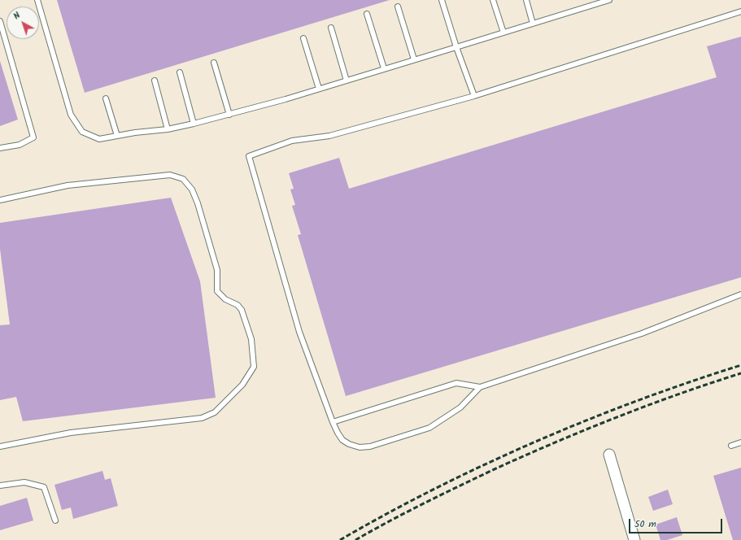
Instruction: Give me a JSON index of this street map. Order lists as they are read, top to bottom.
{
  "scale_bar": "50 m",
  "north": "top left"
}
